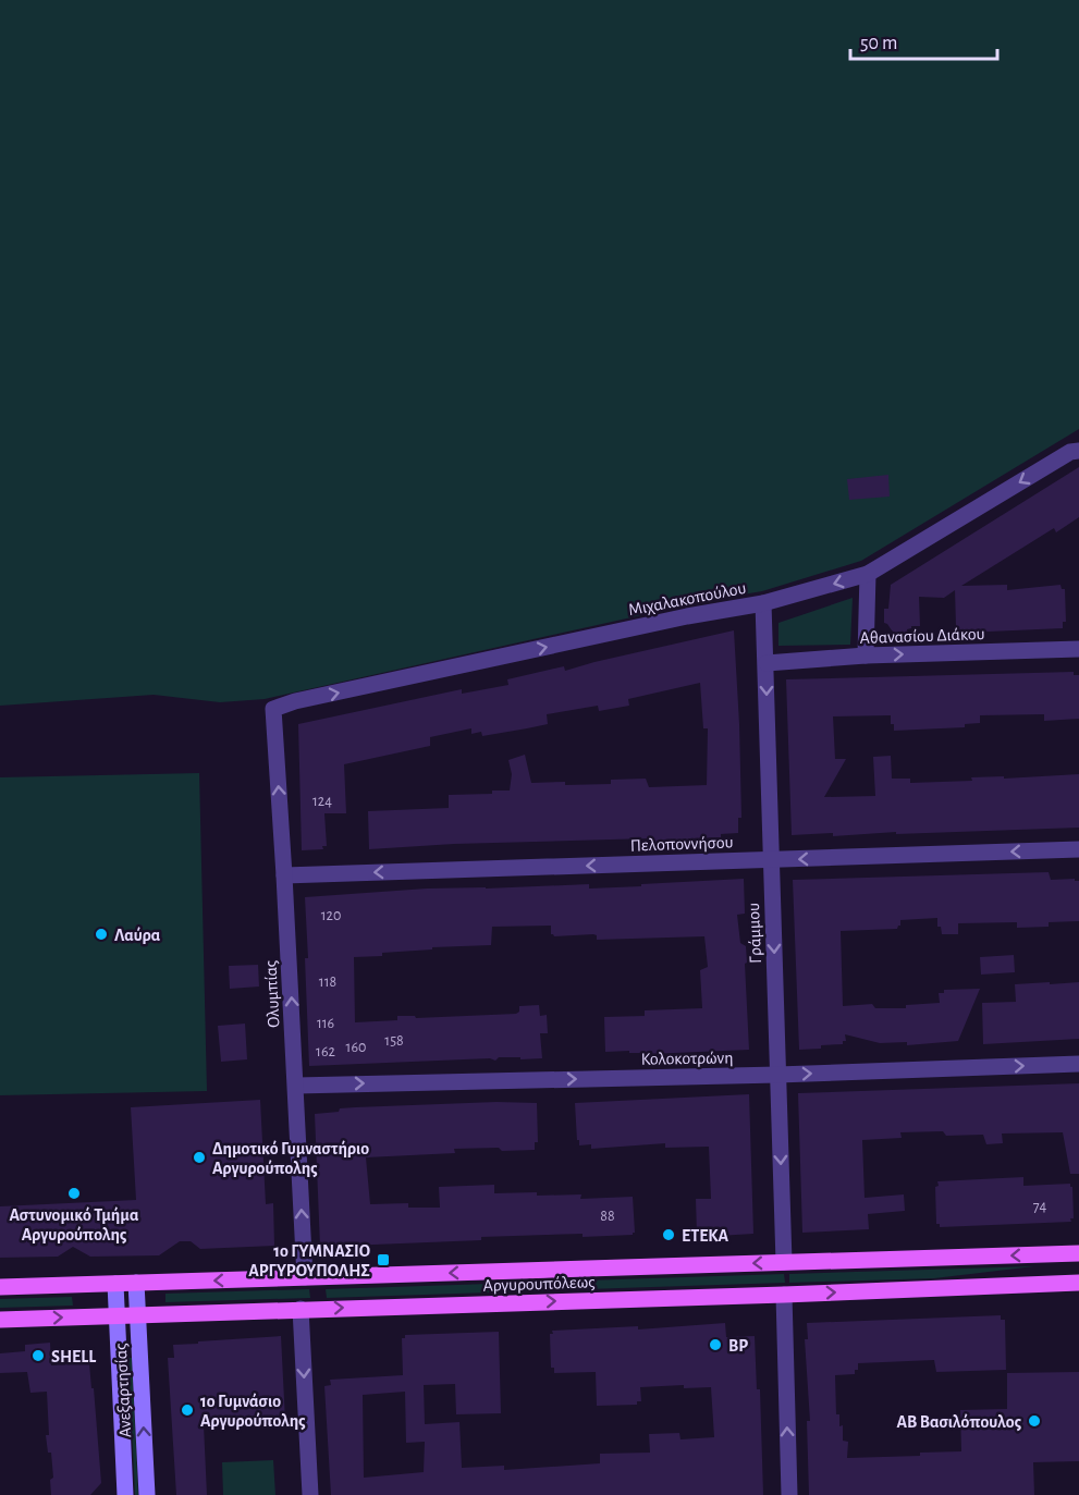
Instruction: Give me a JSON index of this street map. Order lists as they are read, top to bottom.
{
  "streets": {
    "main road": ["Αργυρουπόλεως", "Ανεξαρτησίας"],
    "street": [
      "Μιχαλακοπούλου",
      "Αθανασίου Διάκου",
      "Πελοποννήσου",
      "Γράμμου",
      "Ολυμπίας",
      "Κολοκοτρώνη"
    ]
  },
  "crossings": [
    ["Μιχαλακοπούλου", "Γράμμου"],
    ["Μιχαλακοπούλου", "Ολυμπίας"],
    ["Αθανασίου Διάκου", "Γράμμου"],
    ["Πελοποννήσου", "Γράμμου"],
    ["Πελοποννήσου", "Ολυμπίας"],
    ["Γράμμου", "Κολοκοτρώνη"],
    ["Γράμμου", "Αργυρουπόλεως"],
    ["Ολυμπίας", "Κολοκοτρώνη"],
    ["Ολυμπίας", "Αργυρουπόλεως"],
    ["Αργυρουπόλεως", "Ανεξαρτησίας"]
  ],
  "one_way": [
    "Αθανασίου Διάκου",
    "Πελοποννήσου",
    "Γράμμου",
    "Ολυμπίας",
    "Κολοκοτρώνη"
  ],
  "places": {
    "other": [
      "Λαύρα",
      "Δημοτικό Γυμναστήριο Αργυρούπολης",
      "Αστυνομικό Τμήμα Αργυρούπολης",
      "ΕΤΕΚΑ",
      "BP",
      "SHELL",
      "1ο Γυμνάσιο Αργυρούπολης",
      "ΑΒ Βασιλόπουλος"
    ],
    "transit": ["1ο ΓΥΜΝΑΣΙΟ ΑΡΓΥΡΟΥΠΟΛΗΣ"]
  },
  "house_numbers": [
    "124",
    "120",
    "118",
    "116",
    "158",
    "160",
    "162",
    "74",
    "88"
  ],
  "scale_bar": "50 m"
}
